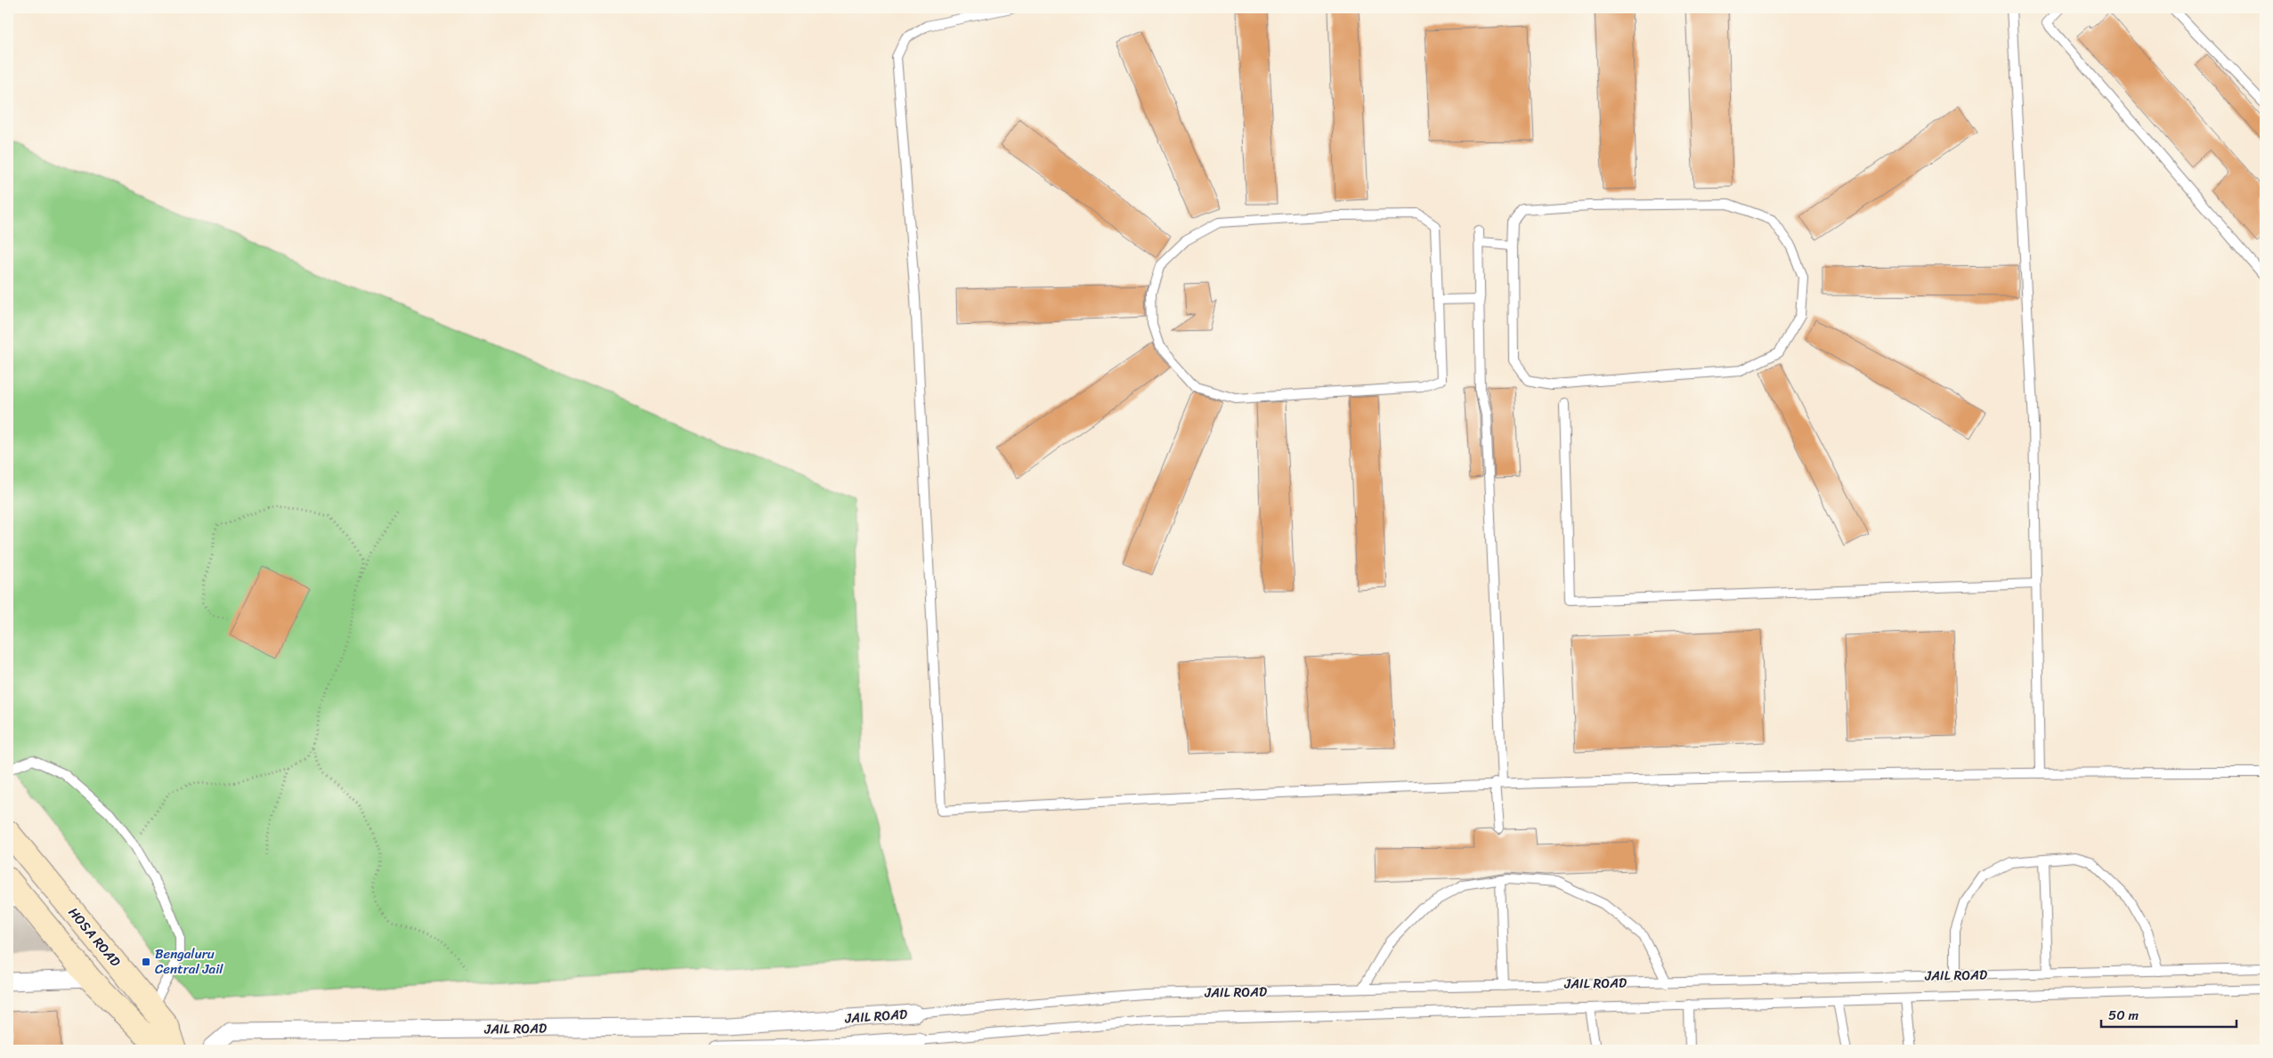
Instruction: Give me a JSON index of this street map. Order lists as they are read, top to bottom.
{
  "streets": {
    "main road": ["HOSA ROAD"],
    "street": ["JAIL ROAD"]
  },
  "places": {
    "transit": ["Bengaluru Central Jail"]
  },
  "scale_bar": "50 m"
}
